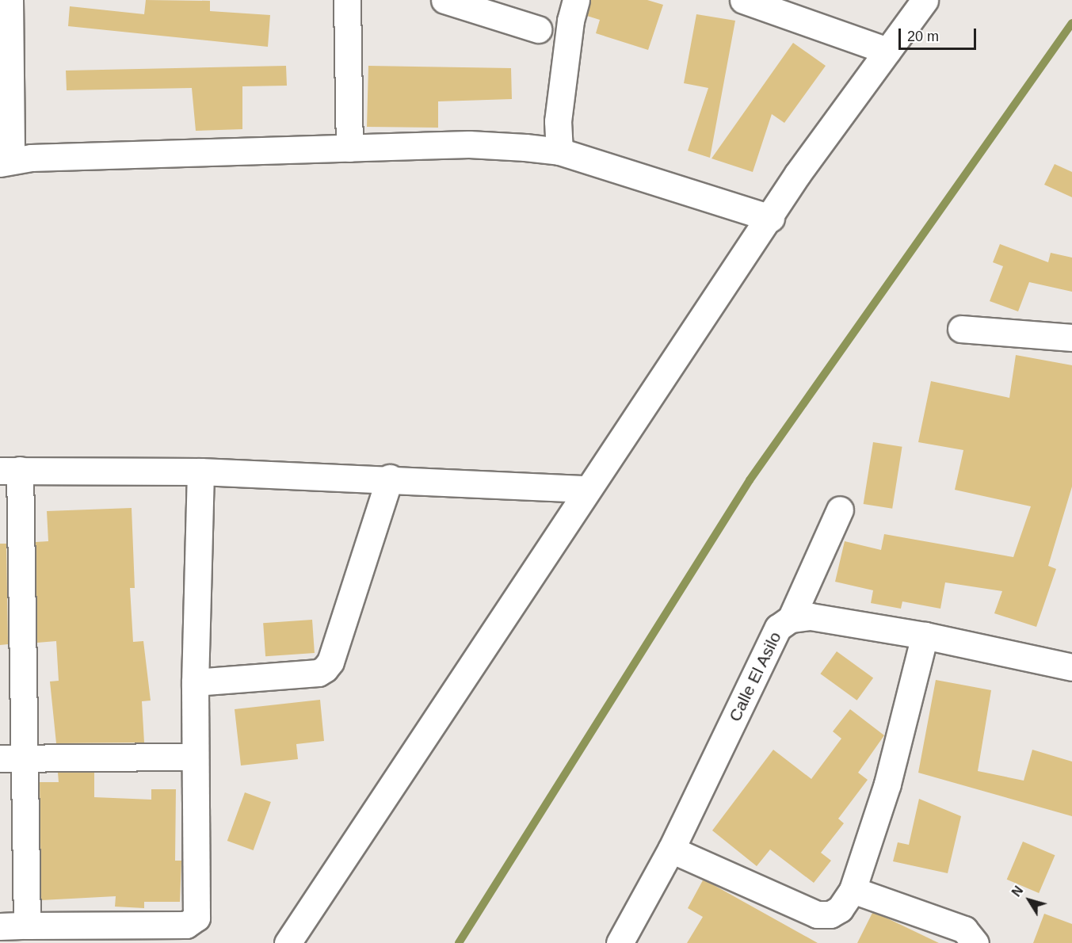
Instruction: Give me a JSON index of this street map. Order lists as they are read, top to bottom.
{
  "streets": {
    "street": ["Calle El Asilo"]
  },
  "scale_bar": "20 m",
  "north": "top left"
}
